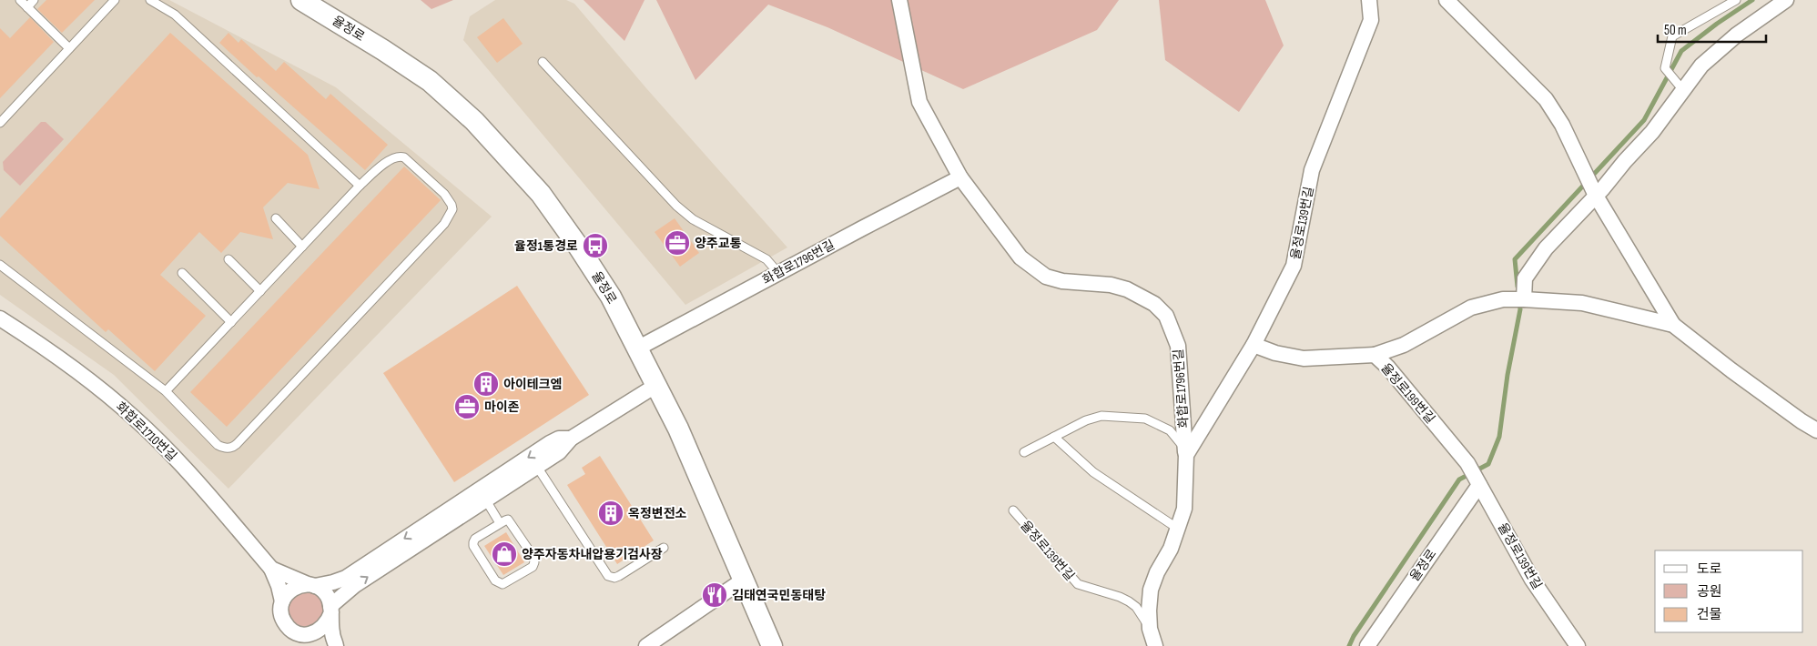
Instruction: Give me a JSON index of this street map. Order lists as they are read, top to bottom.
{
  "streets": {
    "main road": ["율정로"],
    "street": [
      "율정로139번길",
      "화합로1796번길",
      "율정로199번길",
      "화합로1710번길"
    ]
  },
  "crossings": [
    ["율정로", "율정로139번길"],
    ["율정로", "화합로1796번길"],
    ["율정로139번길", "화합로1796번길"],
    ["율정로139번길", "율정로199번길"]
  ],
  "places": {
    "office": ["양주교통", "마이존"],
    "bus stop": ["율정1통경로"],
    "building": ["아이테크엠", "옥정변전소"],
    "shop": ["양주자동차내압용기검사장"],
    "restaurant": ["김태연국민동태탕"]
  },
  "legend": ["도로", "공원", "건물"],
  "scale_bar": "50 m"
}
